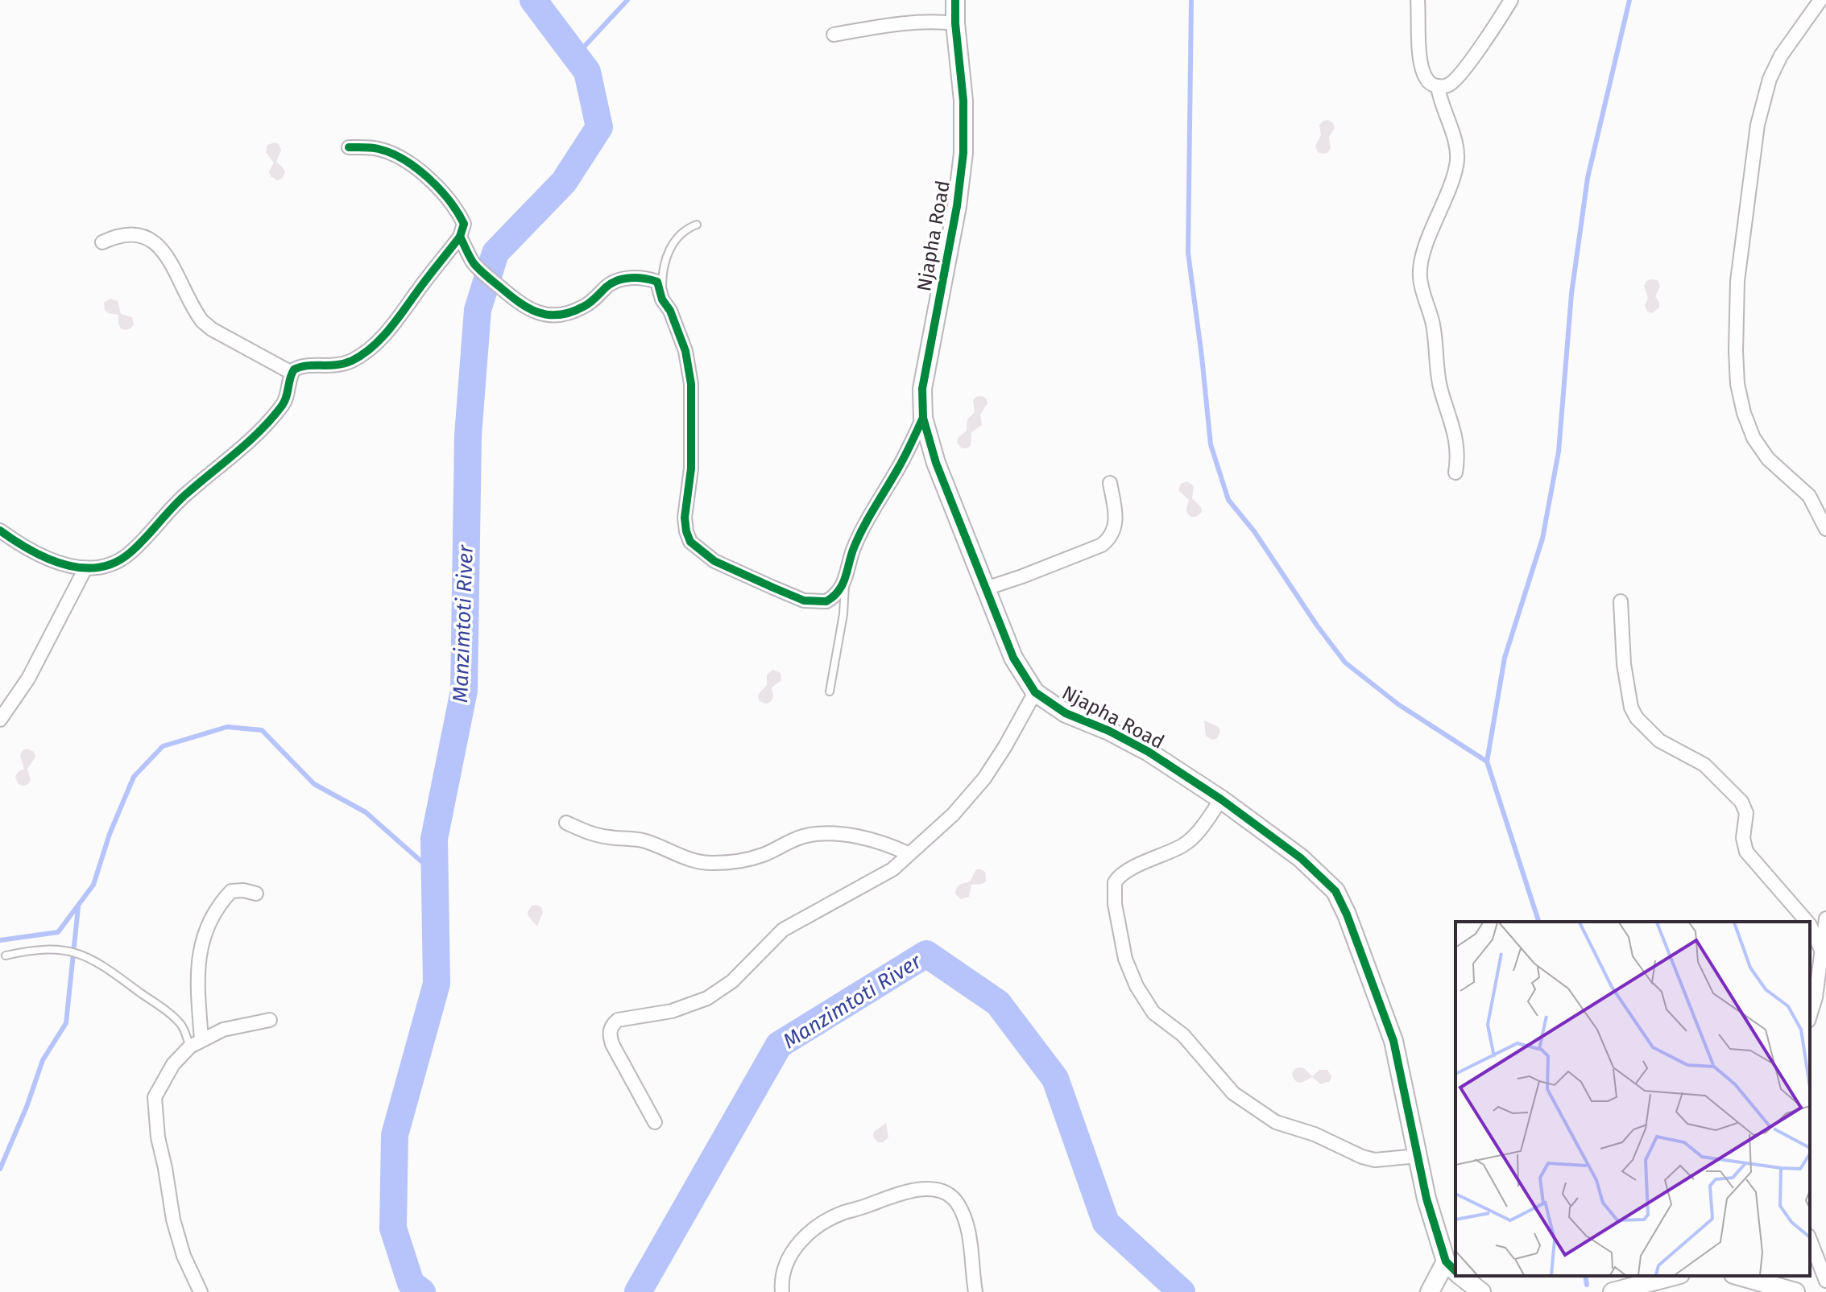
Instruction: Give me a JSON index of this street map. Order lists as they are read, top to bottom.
{
  "streets": {
    "street": ["Njapha Road"]
  },
  "water": ["Manzimtoti River"]
}
